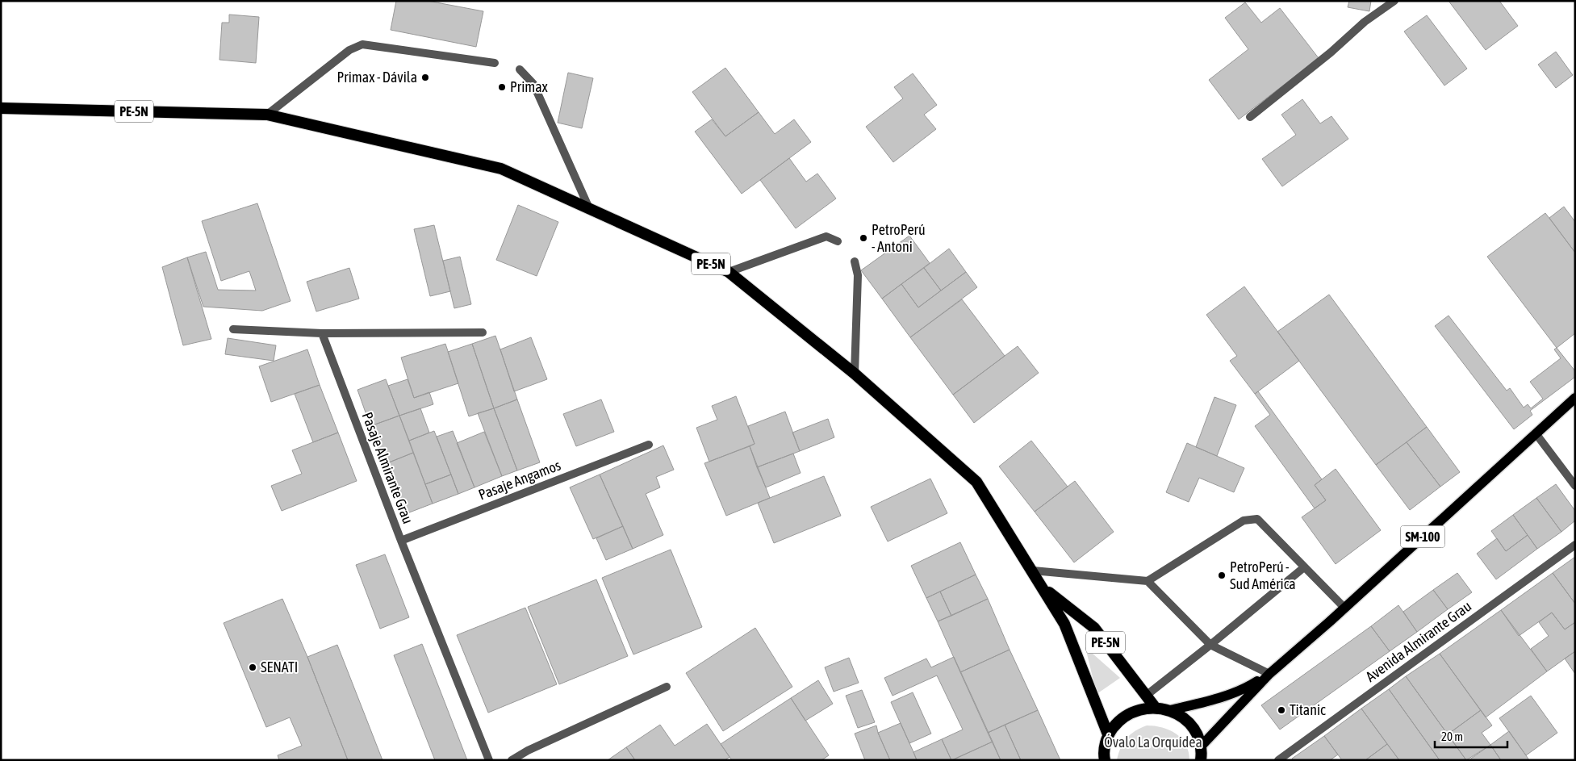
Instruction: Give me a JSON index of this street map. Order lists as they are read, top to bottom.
{
  "streets": {
    "highway": ["PE-5N"],
    "main road": ["SM-100"],
    "street": ["Pasaje Almirante Grau", "Pasaje Angamos", "Avenida Almirante Grau"]
  },
  "crossings": [
    ["Pasaje Almirante Grau", "Pasaje Angamos"]
  ],
  "parks": ["Óvalo La Orquídea"],
  "places": [
    "Primax - Dávila",
    "Primax",
    "PetroPerú - Antoni",
    "PetroPerú - Sud América",
    "SENATI",
    "Titanic"
  ],
  "scale_bar": "20 m"
}
